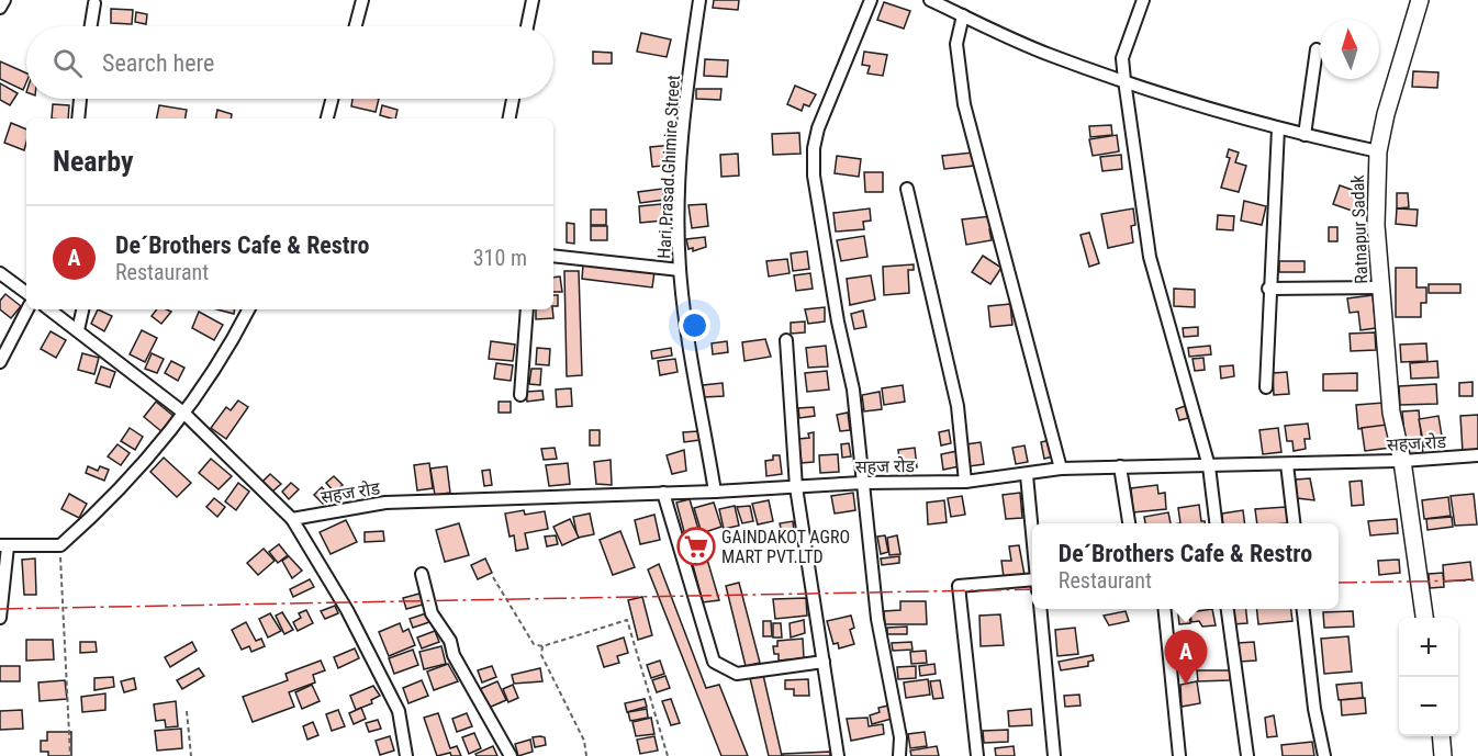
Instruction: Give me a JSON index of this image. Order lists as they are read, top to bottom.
{
  "streets": {
    "main road": ["Ratnapur Sadak"],
    "street": ["Hari Prasad Ghimire Street", "सहज रोड"]
  },
  "crossings": [
    ["Hari Prasad Ghimire Street", "सहज रोड"],
    ["Ratnapur Sadak", "सहज रोड"]
  ],
  "places": {
    "supermarket": ["GAINDAKOT AGRO MART PVT.LTD"]
  },
  "north": "top",
  "page": {
    "search": "Search here",
    "heading": "Nearby",
    "list": [
      {
        "mark": "A",
        "name": "De´Brothers Cafe & Restro",
        "note": "Restaurant",
        "value": "310 m"
      }
    ],
    "popup": ["De´Brothers Cafe & Restro", "Restaurant"],
    "map_buttons": ["+", "−"],
    "pins": "A"
  }
}
